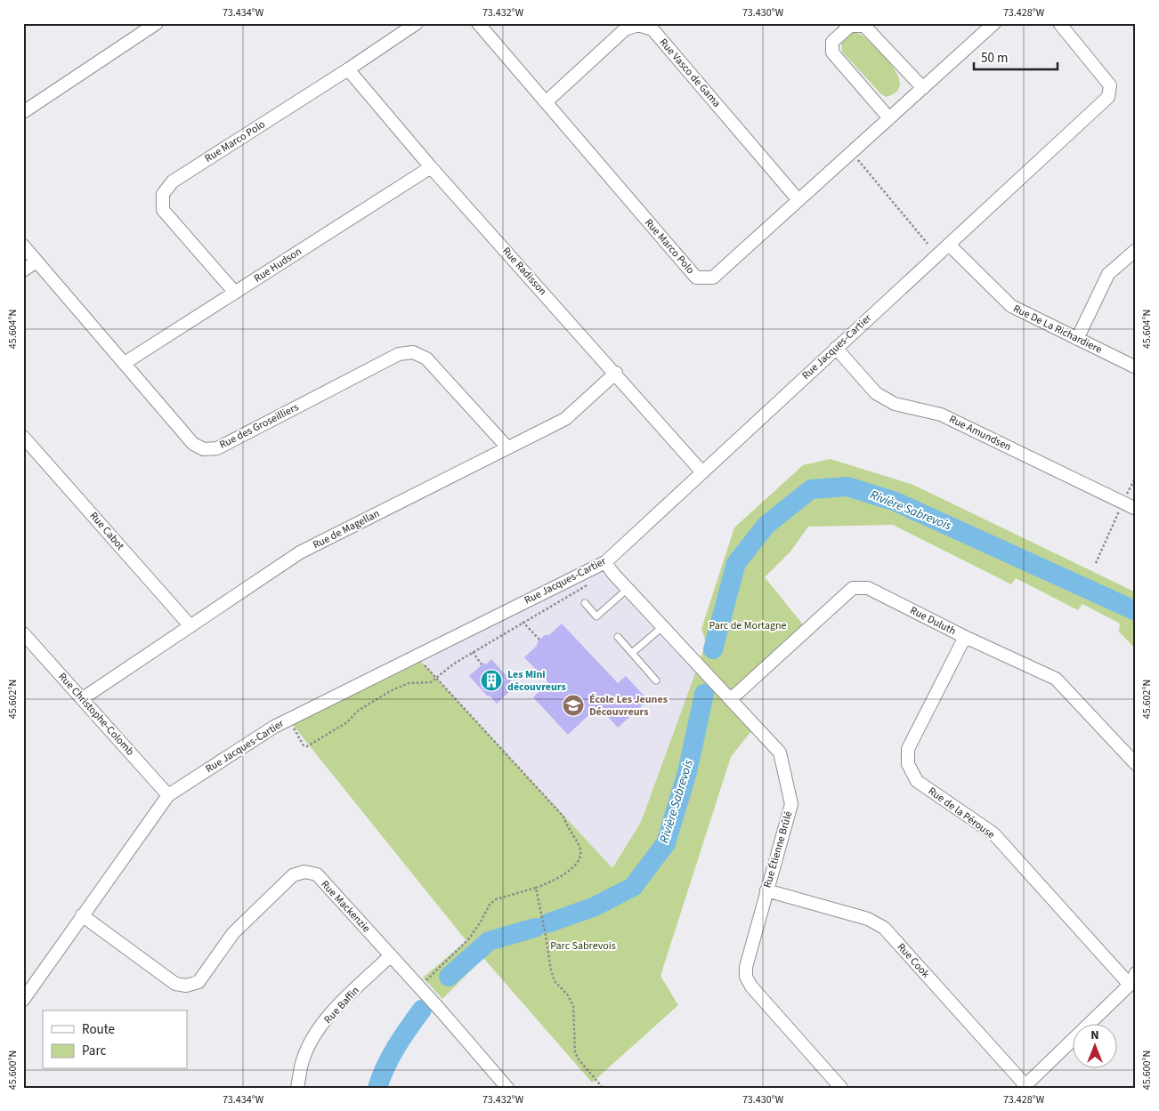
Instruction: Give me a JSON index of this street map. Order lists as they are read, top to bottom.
{
  "streets": {
    "street": [
      "Rue Vasco de Gama",
      "Rue Marco Polo",
      "Rue Hudson",
      "Rue Radisson",
      "Rue De La Richardiere",
      "Rue Jacques-Cartier",
      "Rue des Groseilliers",
      "Rue Amundsen",
      "Rue de Magellan",
      "Rue Cabot",
      "Rue Duluth",
      "Rue Christophe-Colomb",
      "Rue de la Pérouse",
      "Rue Étienne Brûlé",
      "Rue Mackenzie",
      "Rue Cook",
      "Rue Baffin"
    ]
  },
  "crossings": [
    ["Rue Vasco de Gama", "Rue Marco Polo"],
    ["Rue Marco Polo", "Rue Hudson"],
    ["Rue Marco Polo", "Rue Radisson"],
    ["Rue Hudson", "Rue Radisson"],
    ["Rue Hudson", "Rue des Groseilliers"],
    ["Rue Radisson", "Rue Jacques-Cartier"],
    ["Rue Radisson", "Rue de Magellan"],
    ["Rue De La Richardiere", "Rue Jacques-Cartier"],
    ["Rue Jacques-Cartier", "Rue Amundsen"],
    ["Rue Jacques-Cartier", "Rue Christophe-Colomb"],
    ["Rue Jacques-Cartier", "Rue Étienne Brûlé"],
    ["Rue Jacques-Cartier", "Rue Mackenzie"],
    ["Rue des Groseilliers", "Rue de Magellan"],
    ["Rue de Magellan", "Rue Cabot"],
    ["Rue de Magellan", "Rue Christophe-Colomb"],
    ["Rue Duluth", "Rue de la Pérouse"],
    ["Rue Duluth", "Rue Étienne Brûlé"],
    ["Rue Étienne Brûlé", "Rue Cook"],
    ["Rue Mackenzie", "Rue Baffin"]
  ],
  "water": ["Rivière Sabrevois"],
  "parks": ["Parc de Mortagne", "Parc Sabrevois"],
  "places": {
    "building": ["Les Mini découvreurs"],
    "school or university": ["École Les Jeunes Découvreurs"]
  },
  "legend": ["Route", "Parc"],
  "scale_bar": "50 m",
  "north": "top",
  "coordinates": [
    "73.434°W",
    "73.432°W",
    "73.430°W",
    "73.428°W",
    "45.604°N",
    "45.602°N",
    "45.600°N"
  ]
}
